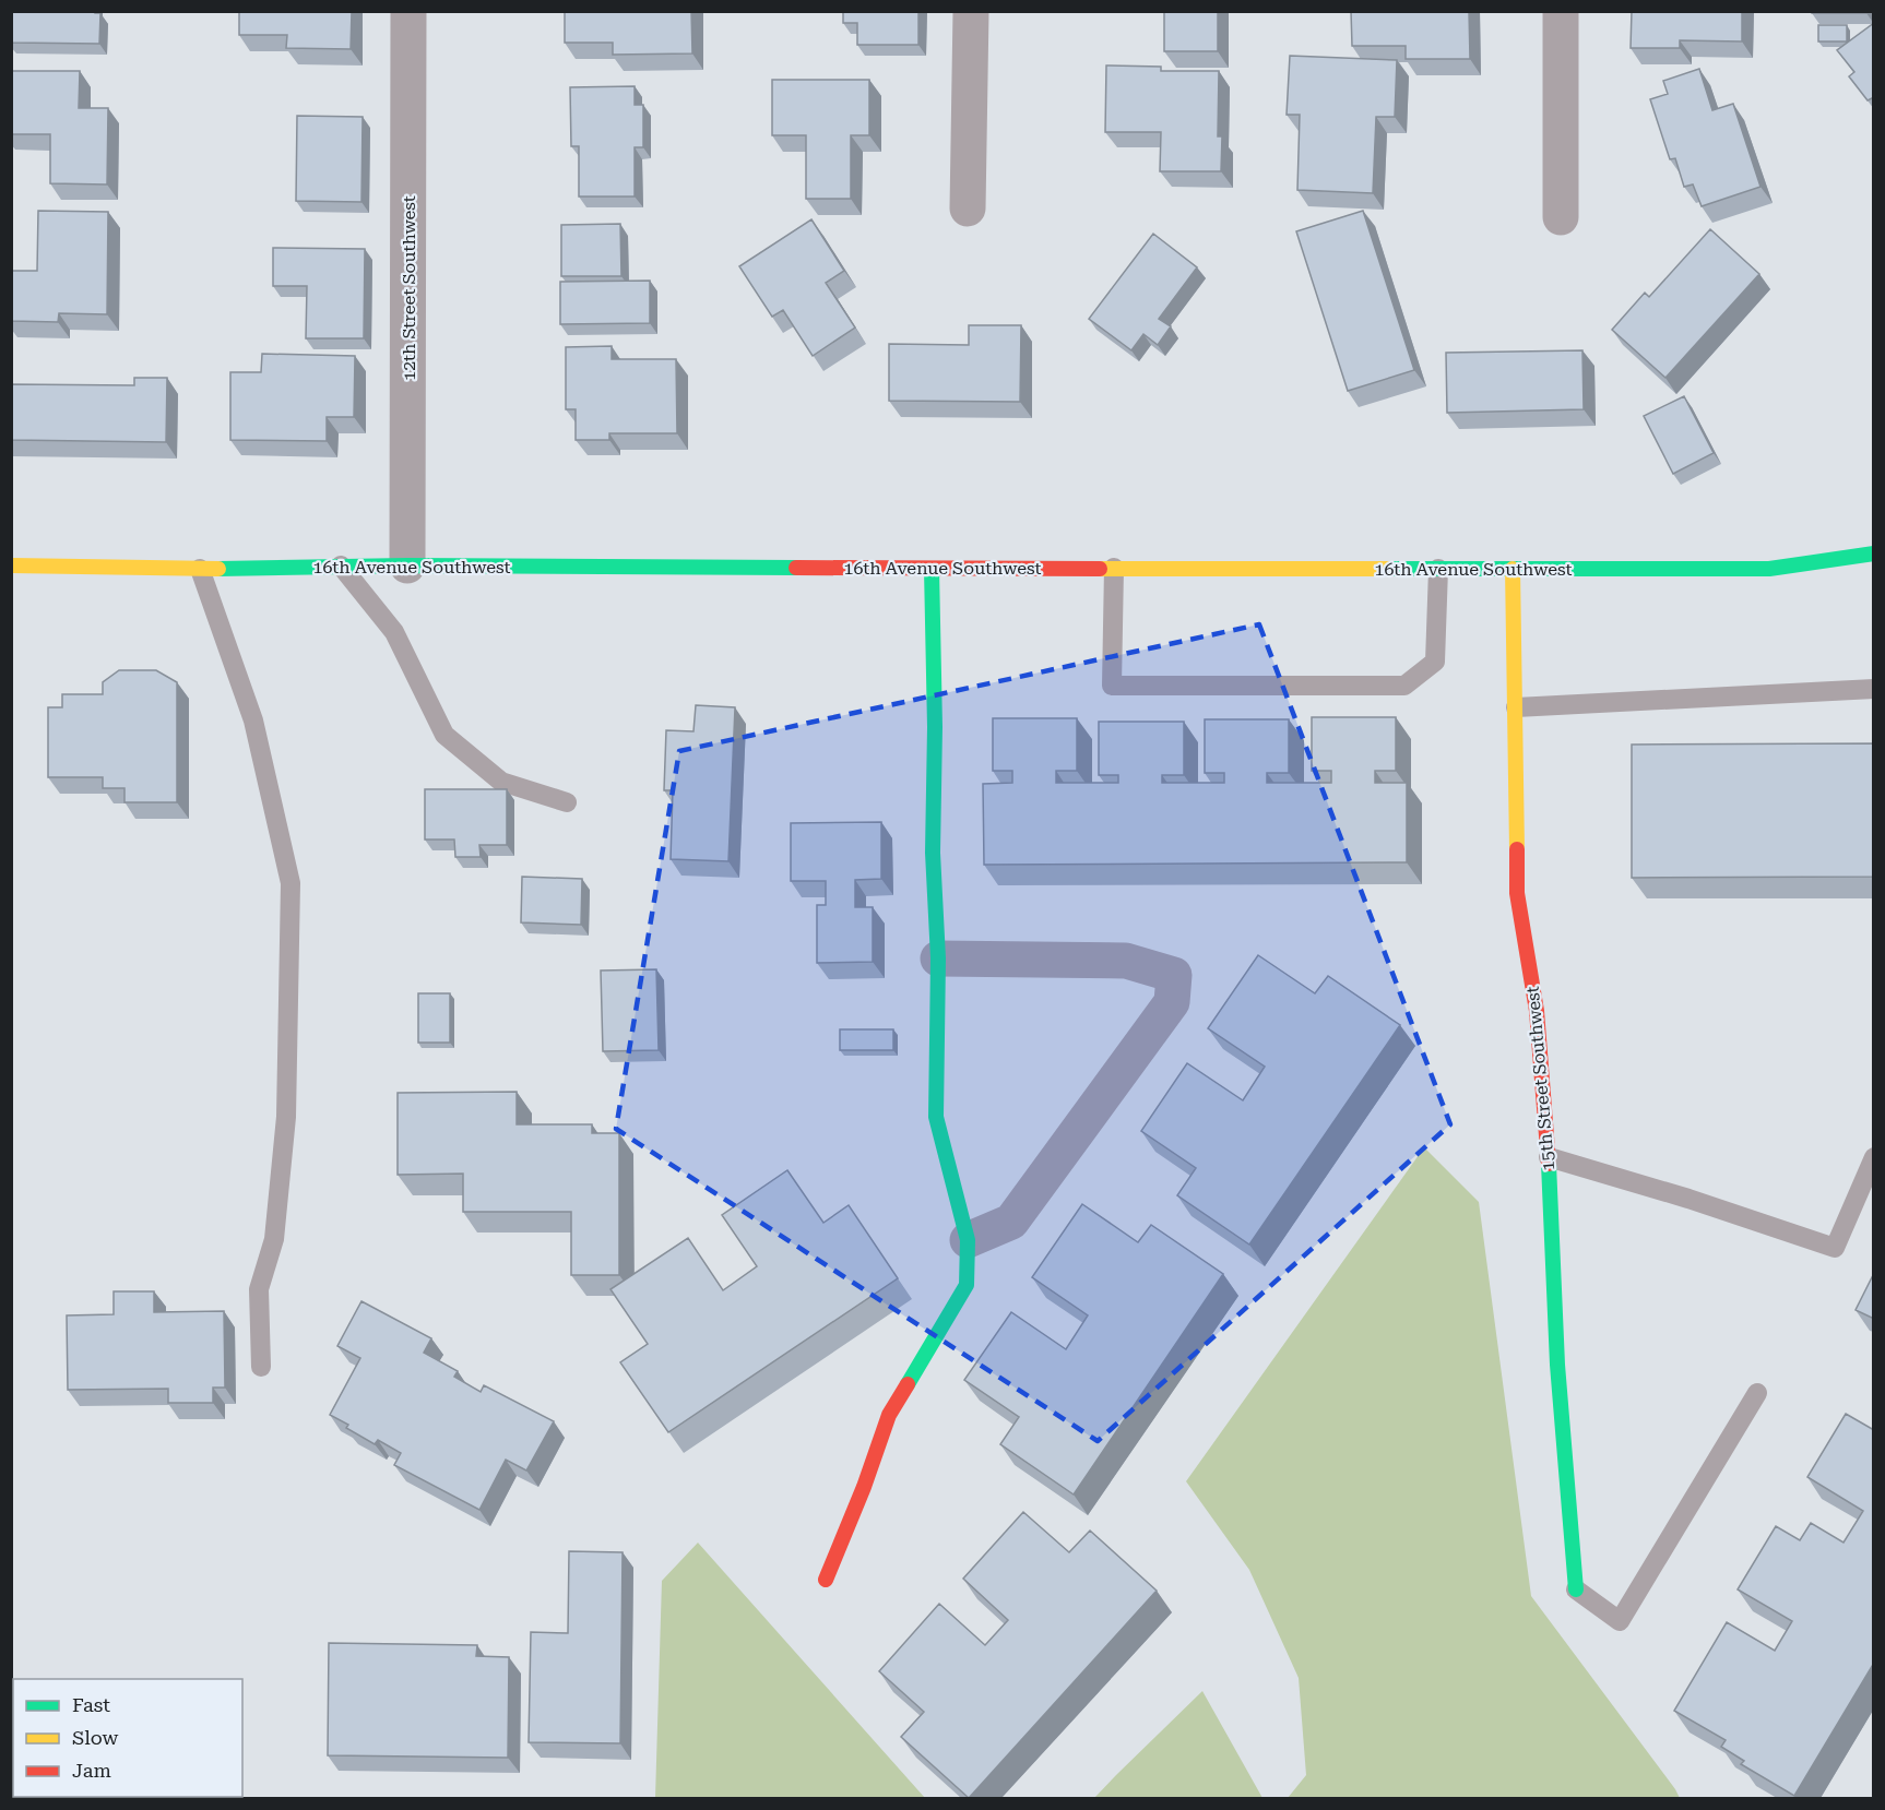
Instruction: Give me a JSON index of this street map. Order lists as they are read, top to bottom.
{
  "streets": {
    "street": ["12th Street Southwest", "16th Avenue Southwest", "15th Street Southwest"]
  },
  "crossings": [
    ["12th Street Southwest", "16th Avenue Southwest"],
    ["16th Avenue Southwest", "15th Street Southwest"]
  ],
  "legend": ["Fast", "Slow", "Jam"]
}
